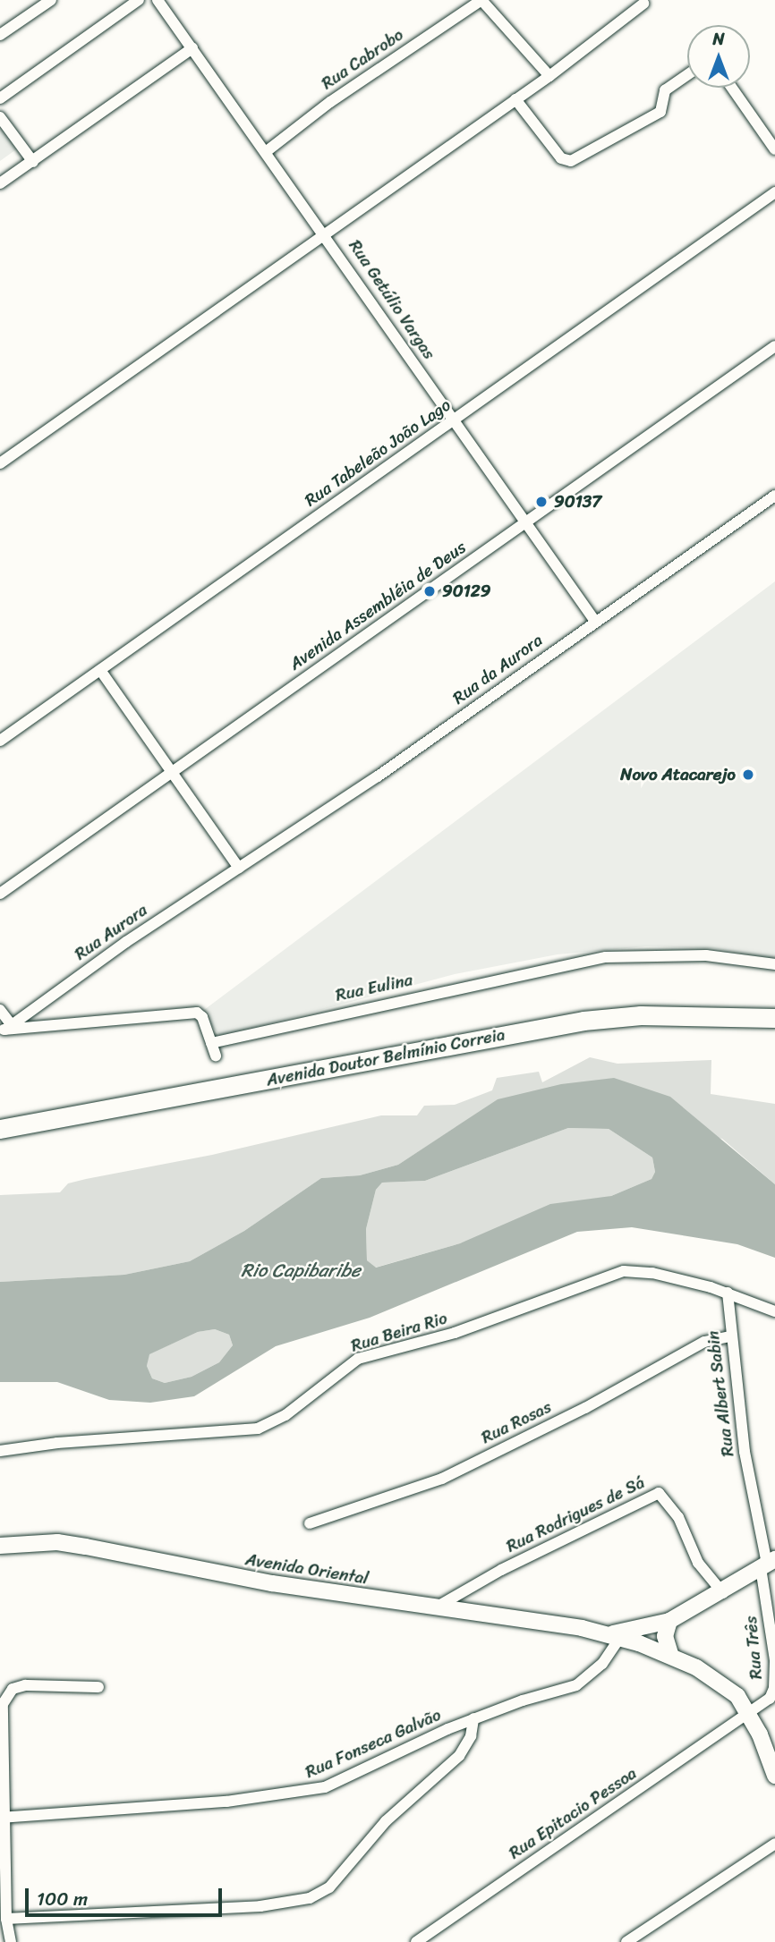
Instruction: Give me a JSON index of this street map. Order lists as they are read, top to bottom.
{
  "streets": {
    "main road": ["Avenida Doutor Belmínio Correia"],
    "street": [
      "Rua Cabrobo",
      "Rua Getúlio Vargas",
      "Rua Tabeleão João Lago",
      "Avenida Assembléia de Deus",
      "Rua da Aurora",
      "Rua Aurora",
      "Rua Eulina",
      "Rua Beira Rio",
      "Rua Albert Sabin",
      "Rua Rosas",
      "Rua Rodrigues de Sá",
      "Avenida Oriental",
      "Rua Três",
      "Rua Fonseca Galvão",
      "Rua Epitacio Pessoa"
    ]
  },
  "crossings": [
    ["Rua Cabrobo", "Rua Getúlio Vargas"],
    ["Rua Getúlio Vargas", "Rua Tabeleão João Lago"],
    ["Rua Getúlio Vargas", "Avenida Assembléia de Deus"],
    ["Rua Getúlio Vargas", "Rua da Aurora"],
    ["Rua da Aurora", "Rua Aurora"],
    ["Rua Beira Rio", "Rua Albert Sabin"],
    ["Rua Albert Sabin", "Rua Rosas"],
    ["Rua Albert Sabin", "Avenida Oriental"],
    ["Rua Albert Sabin", "Rua Três"],
    ["Rua Rodrigues de Sá", "Avenida Oriental"],
    ["Avenida Oriental", "Rua Três"],
    ["Avenida Oriental", "Rua Fonseca Galvão"],
    ["Rua Três", "Rua Epitacio Pessoa"]
  ],
  "water": ["Rio Capibaribe"],
  "places": ["90137", "90129", "Novo Atacarejo"],
  "scale_bar": "100 m",
  "north": "top"
}
